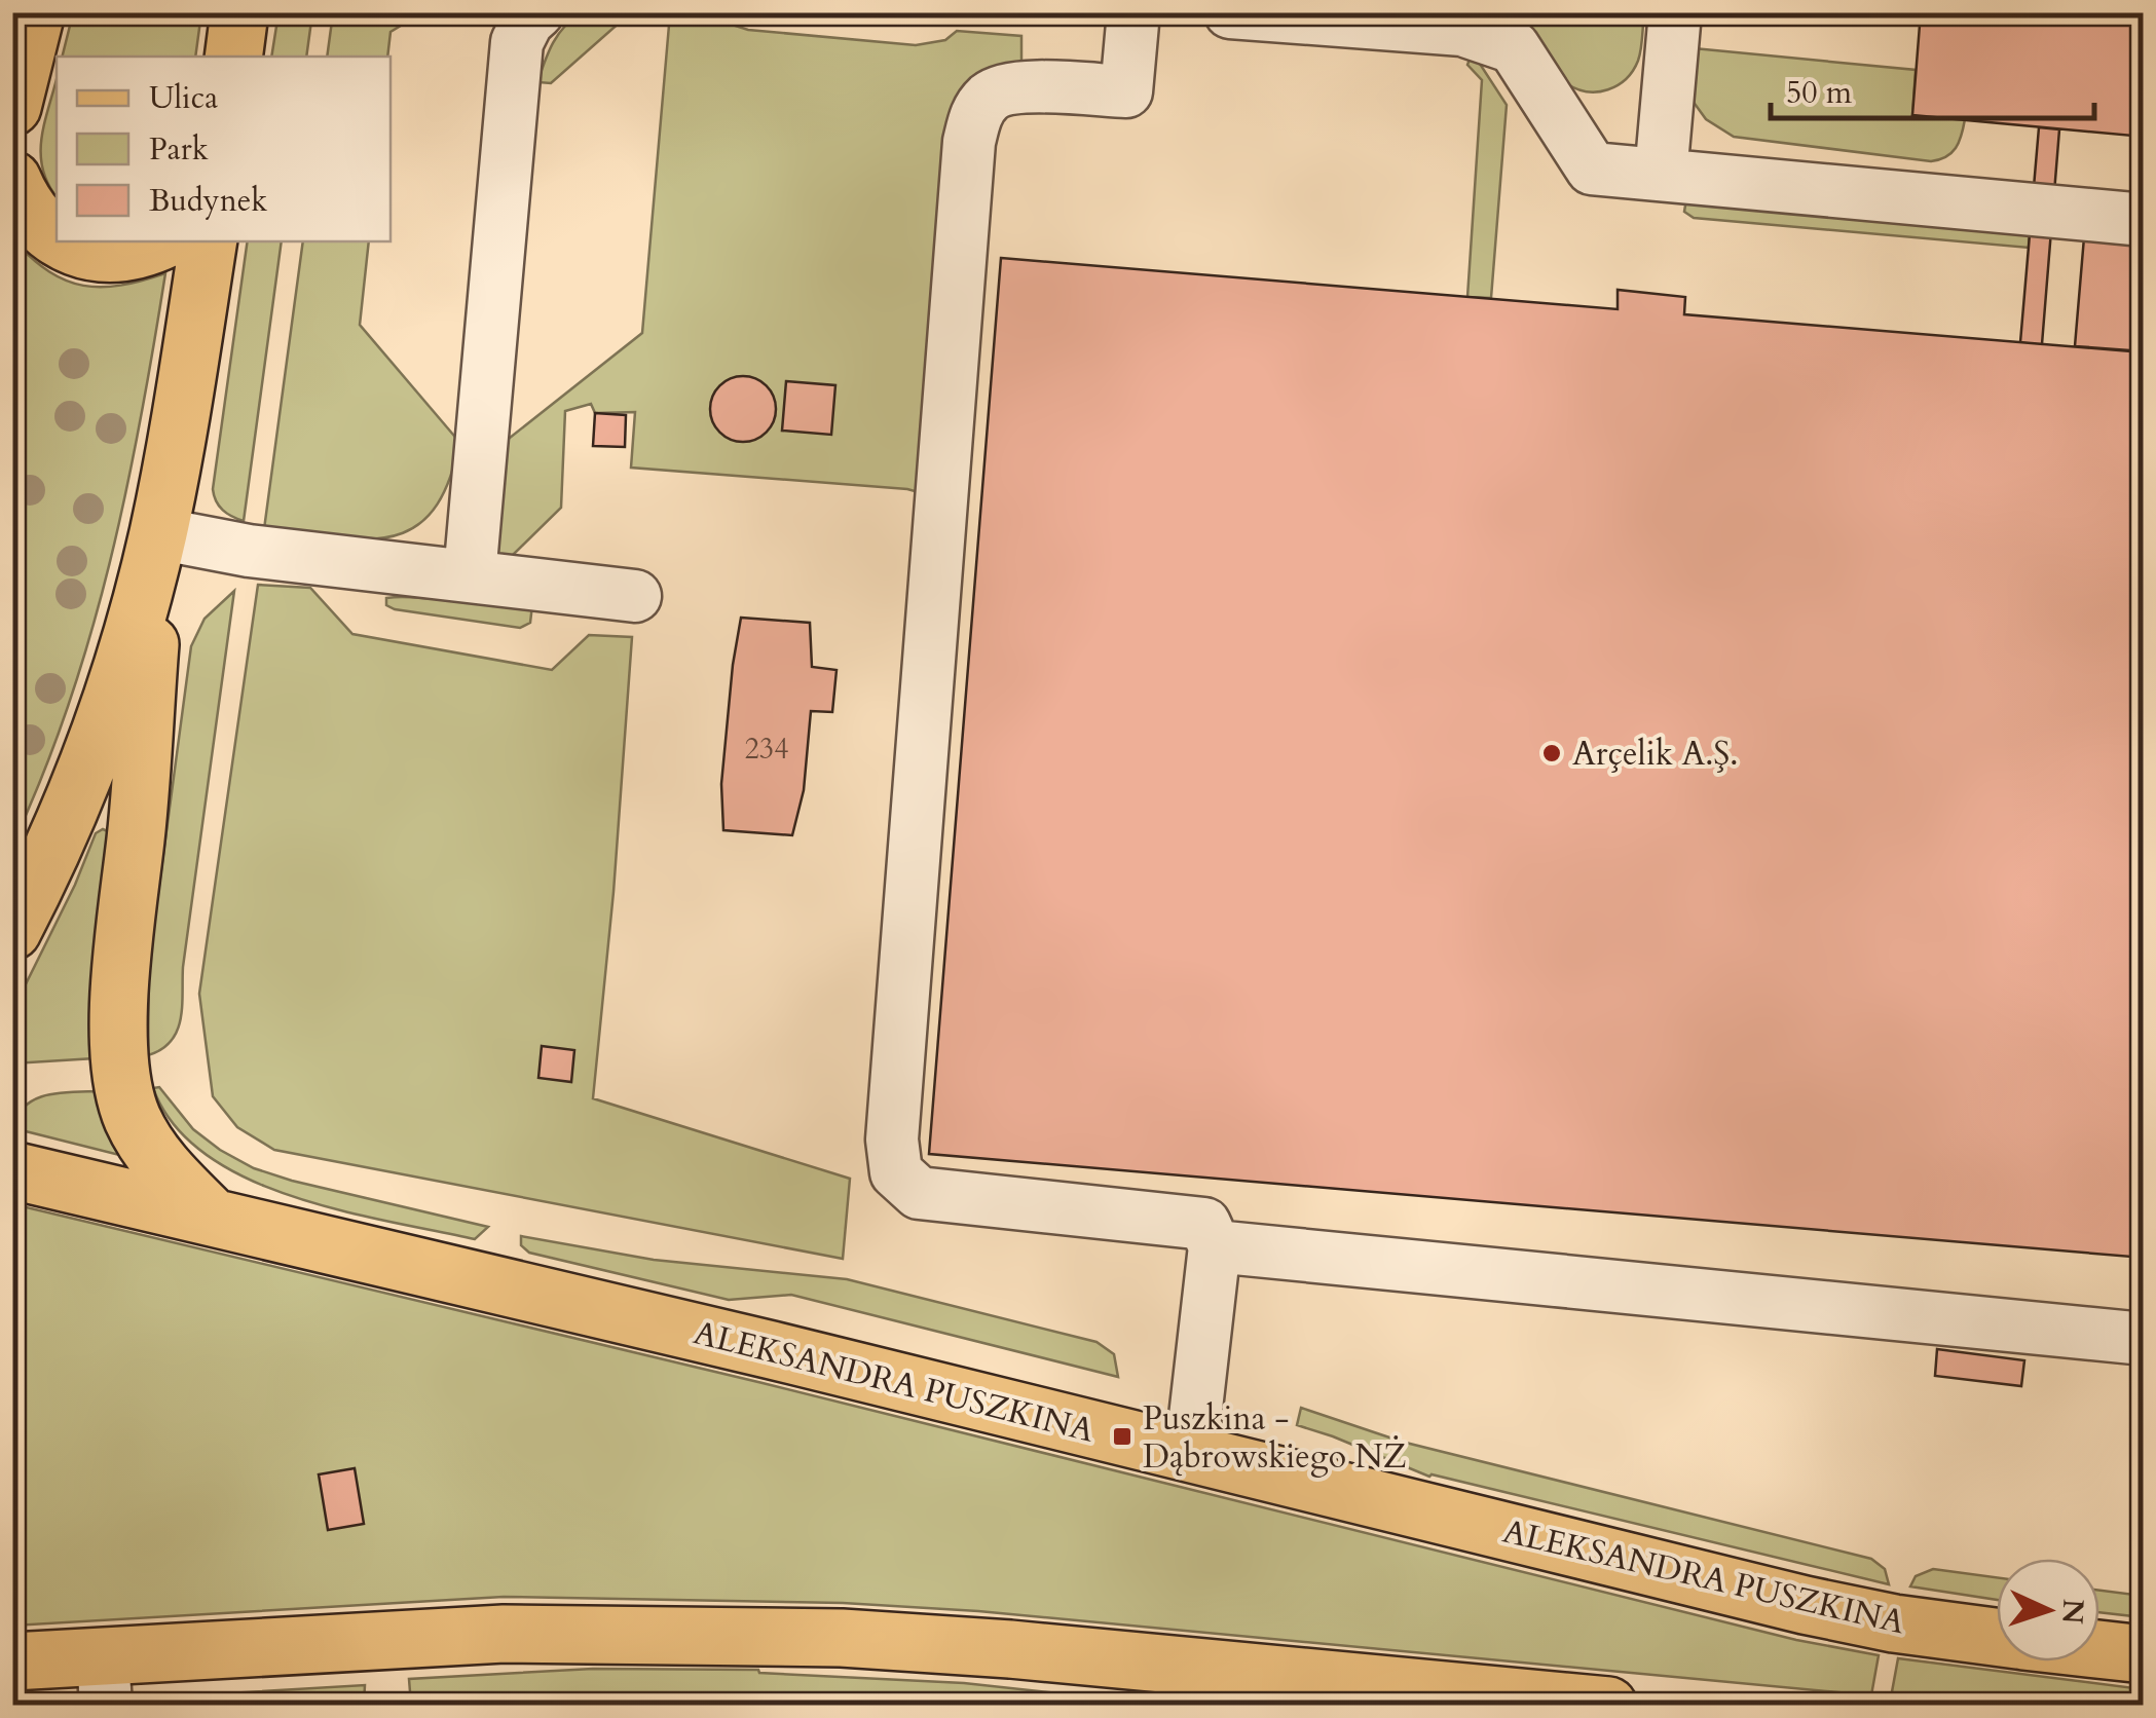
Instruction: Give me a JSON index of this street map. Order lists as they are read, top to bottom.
{
  "streets": {
    "main road": ["ALEKSANDRA PUSZKINA"]
  },
  "places": {
    "other": ["Arçelik A.Ş."],
    "transit": ["Puszkina - Dąbrowskiego NŻ"]
  },
  "house_numbers": ["234"],
  "legend": ["Ulica", "Park", "Budynek"],
  "scale_bar": "50 m",
  "north": "right"
}
